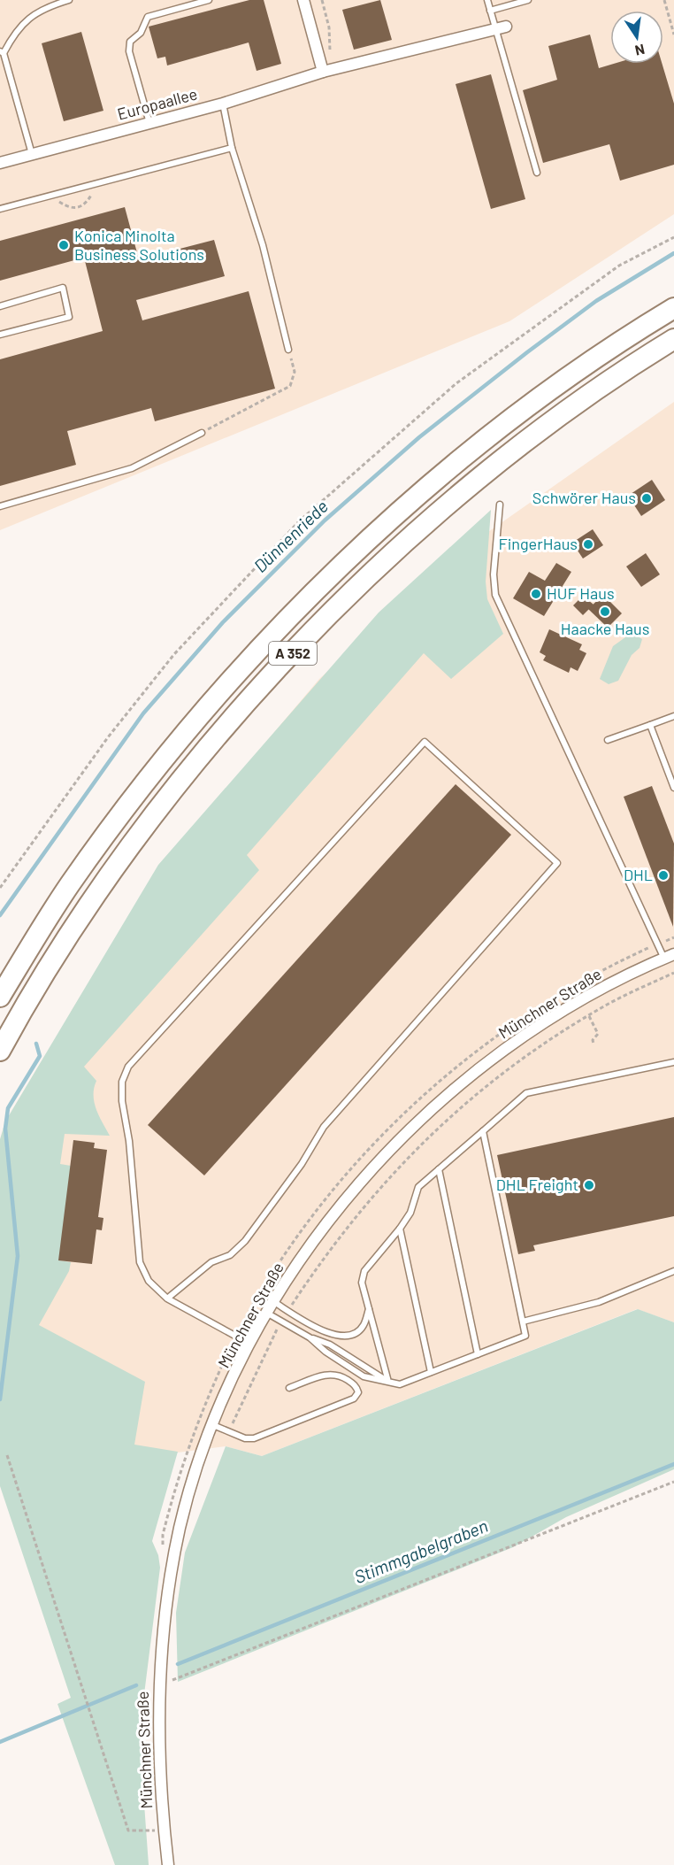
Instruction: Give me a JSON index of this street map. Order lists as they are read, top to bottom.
{
  "streets": {
    "highway": ["A 352"],
    "street": ["Europaallee", "Münchner Straße"]
  },
  "water": ["Dünnenriede", "Stimmgabelgraben"],
  "places": [
    "Konica Minolta Business Solutions",
    "Schwörer Haus",
    "FingerHaus",
    "HUF Haus",
    "Haacke Haus",
    "DHL",
    "DHL Freight"
  ],
  "north": "bottom"
}
